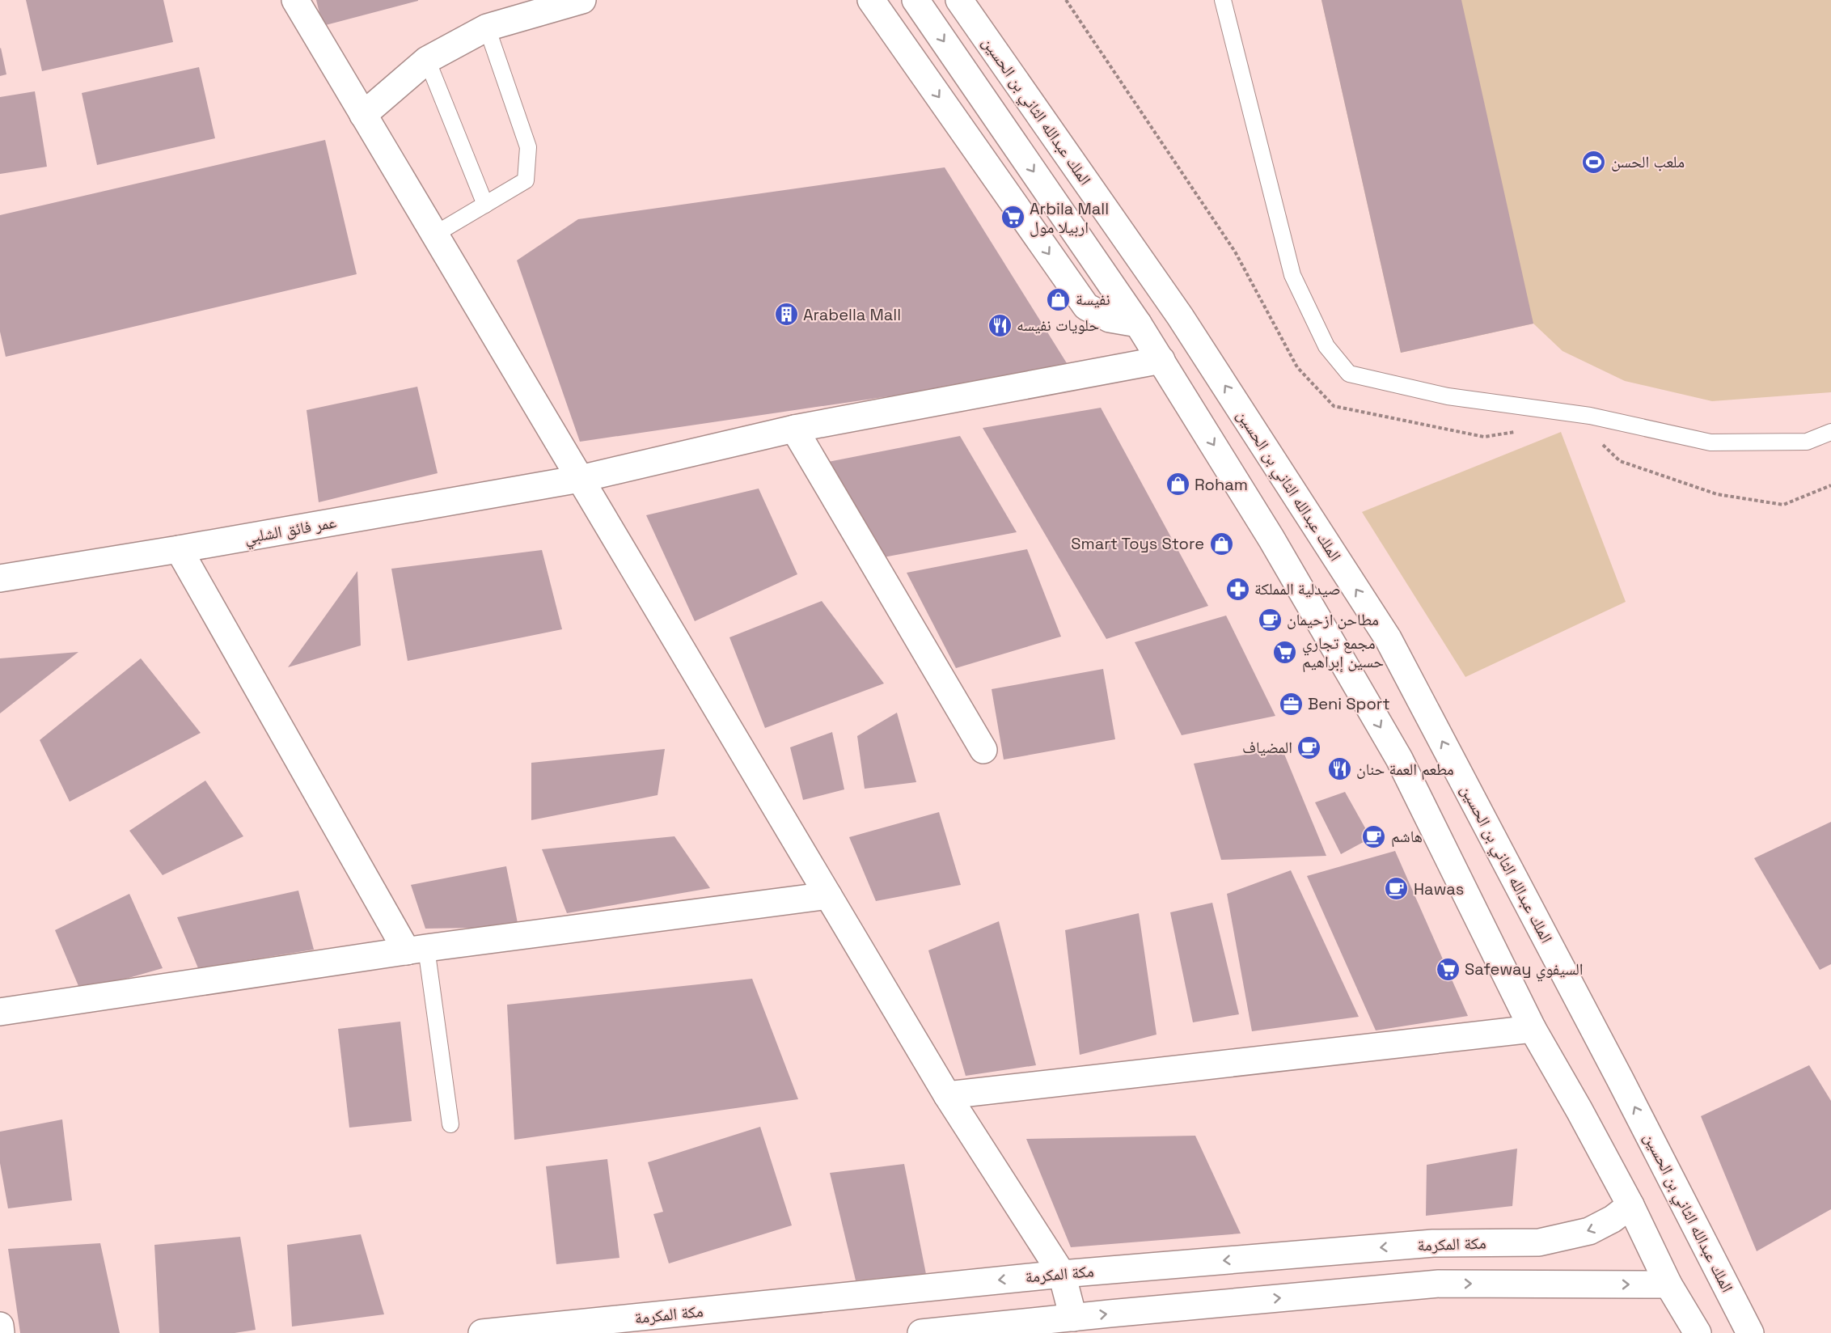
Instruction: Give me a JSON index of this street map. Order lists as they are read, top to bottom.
{
  "streets": {
    "street": ["الملك عبدالله الثاني بن الحسين", "عمر فائق الشلبي", "مكة المكرمة"]
  },
  "places": {
    "sports": ["ملعب الحسن"],
    "supermarket": ["Arbila Mall اربيلا مول", "مجمع تجاري حسين إبراهيم", "Safeway السيفوي"],
    "shop": ["نفيسة", "Roham", "Smart Toys Store"],
    "building": ["Arabella Mall"],
    "restaurant": ["حلويات نفيسه", "مطعم العمة حنان"],
    "pharmacy": ["صيدلية المملكة"],
    "cafe": [
      "مطاحن ازحيمان",
      "المضياف",
      "هاشم",
      "Hawas"
    ],
    "office": ["Beni Sport"]
  }
}
